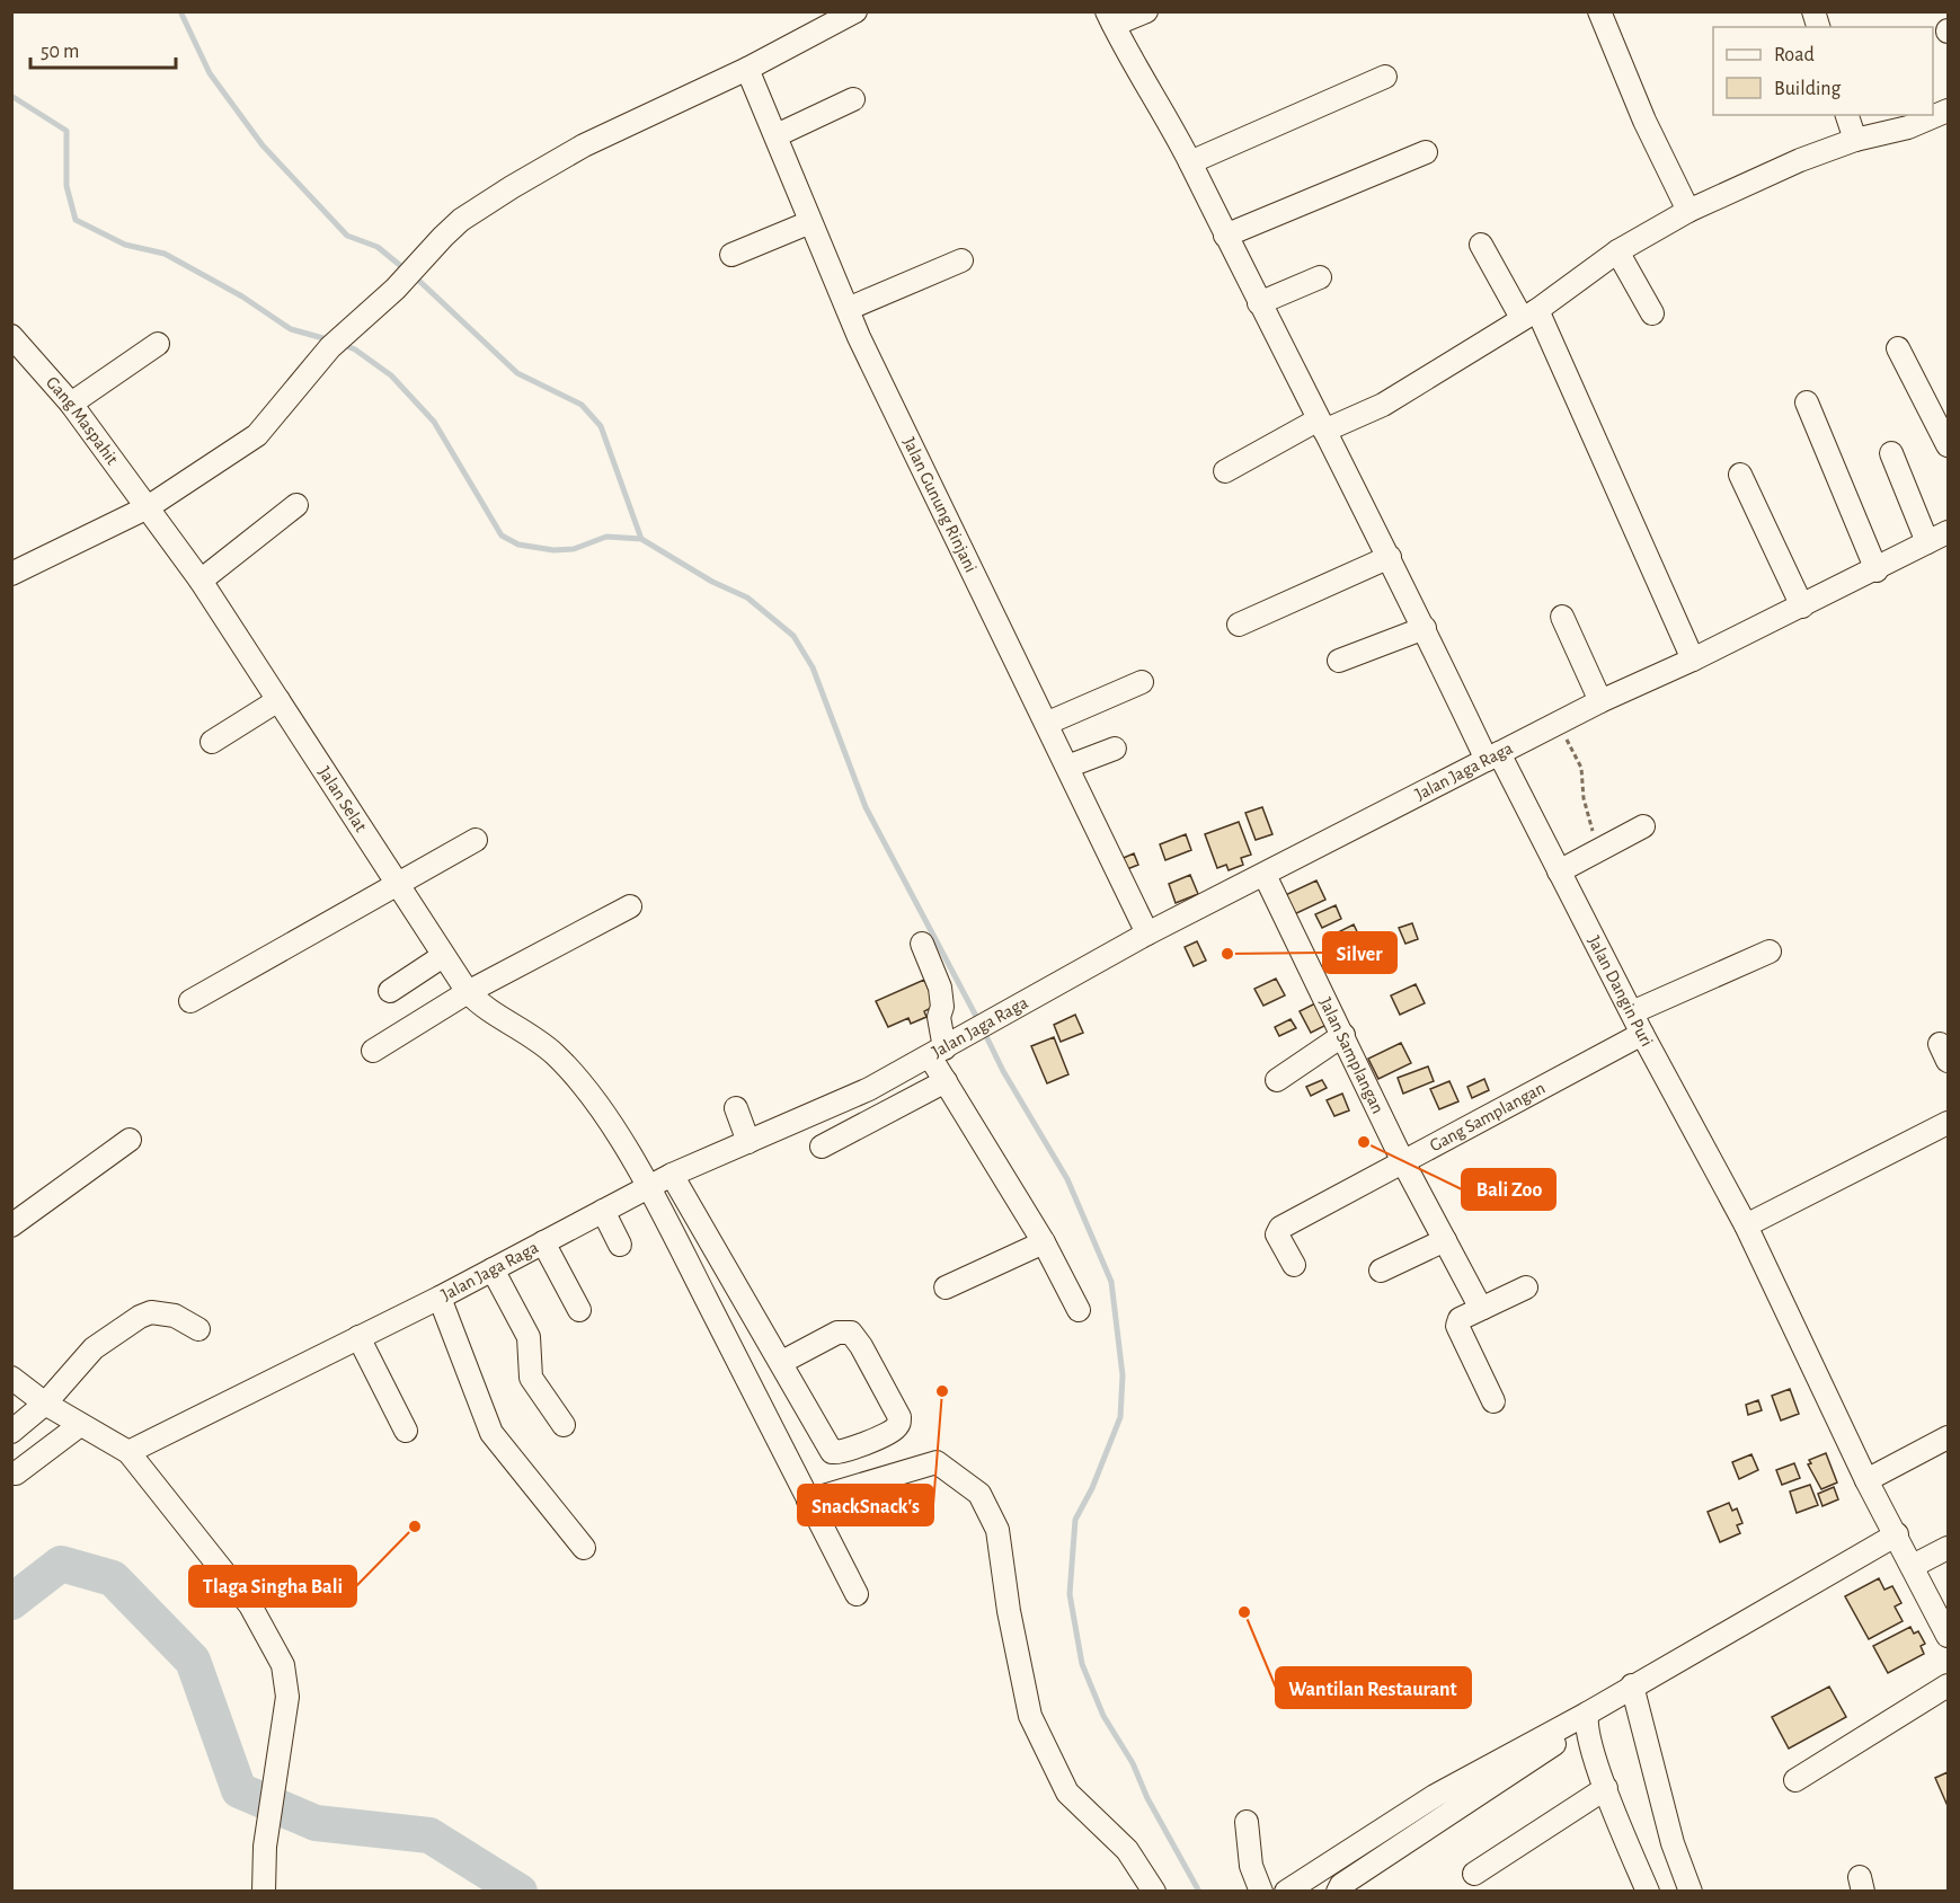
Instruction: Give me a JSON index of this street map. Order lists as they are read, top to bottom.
{
  "streets": {
    "street": [
      "Gang Maspahit",
      "Jalan Gunung Rinjani",
      "Jalan Jaga Raga",
      "Jalan Selat",
      "Jalan Dangin Puri",
      "Jalan Samplangan",
      "Gang Samplangan"
    ]
  },
  "crossings": [
    ["Gang Maspahit", "Jalan Selat"],
    ["Jalan Gunung Rinjani", "Jalan Jaga Raga"],
    ["Jalan Jaga Raga", "Jalan Selat"],
    ["Jalan Jaga Raga", "Jalan Dangin Puri"],
    ["Jalan Jaga Raga", "Jalan Samplangan"],
    ["Jalan Dangin Puri", "Gang Samplangan"],
    ["Jalan Samplangan", "Gang Samplangan"]
  ],
  "places": [
    "Silver",
    "Bali Zoo",
    "SnackSnack's",
    "Tlaga Singha Bali",
    "Wantilan Restaurant"
  ],
  "legend": ["Road", "Building"],
  "scale_bar": "50 m"
}
